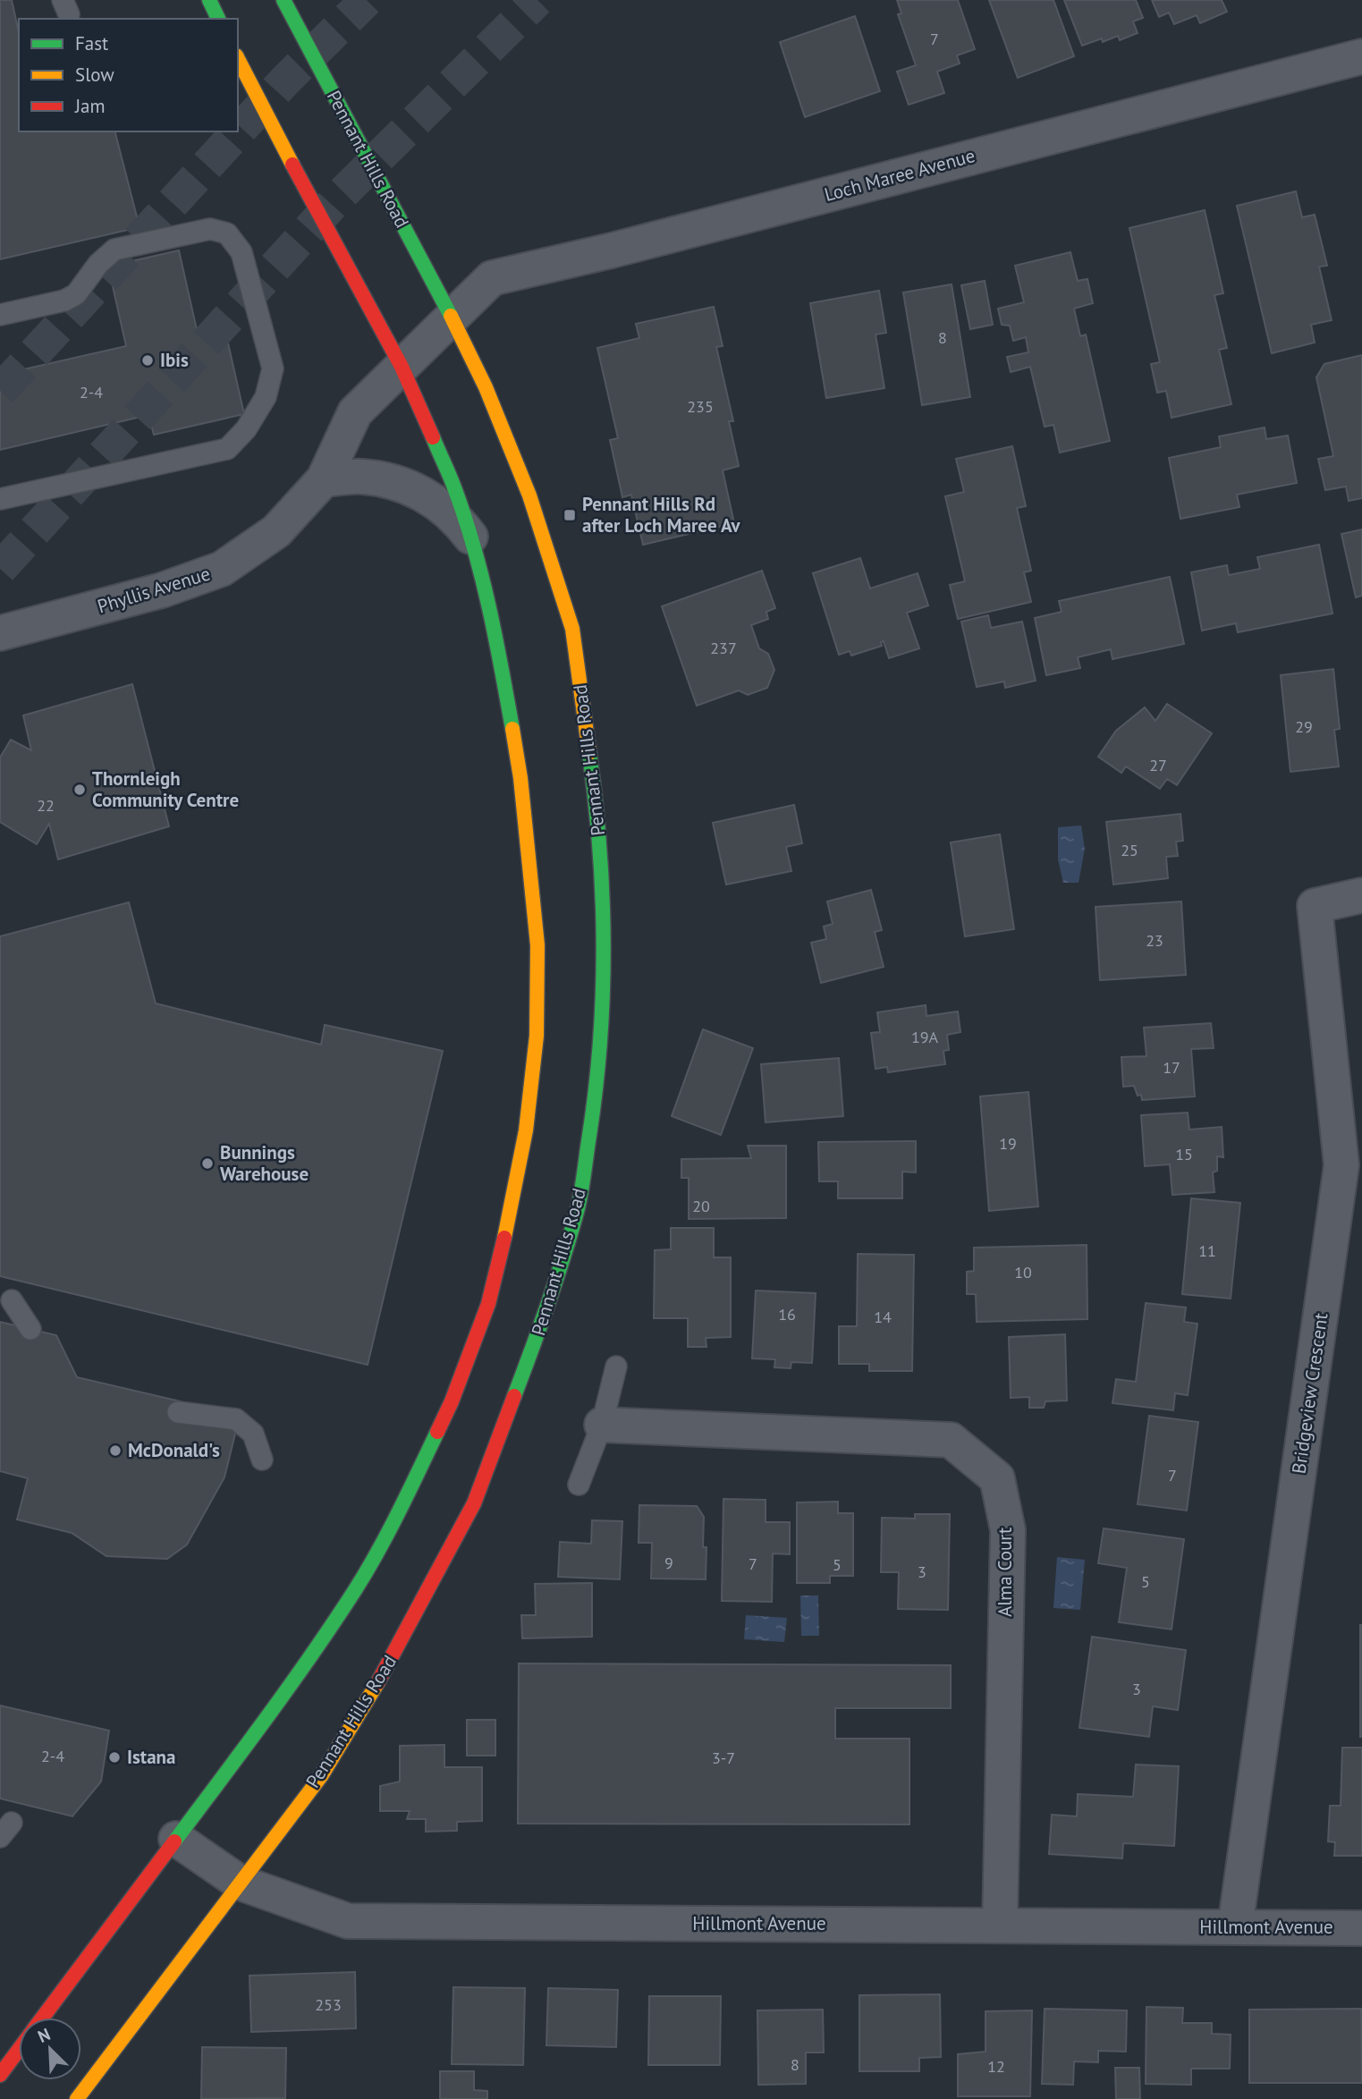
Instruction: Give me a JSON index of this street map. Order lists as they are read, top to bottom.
{
  "streets": {
    "highway": ["Pennant Hills Road"],
    "street": [
      "Loch Maree Avenue",
      "Phyllis Avenue",
      "Bridgeview Crescent",
      "Alma Court",
      "Hillmont Avenue"
    ]
  },
  "crossings": [
    ["Pennant Hills Road", "Loch Maree Avenue"],
    ["Pennant Hills Road", "Hillmont Avenue"],
    ["Bridgeview Crescent", "Hillmont Avenue"],
    ["Alma Court", "Hillmont Avenue"]
  ],
  "places": {
    "other": [
      "Ibis",
      "Thornleigh Community Centre",
      "Bunnings Warehouse",
      "McDonald's",
      "Istana"
    ],
    "transit": ["Pennant Hills Rd after Loch Maree Av"]
  },
  "house_numbers": [
    "7",
    "8",
    "2-4",
    "235",
    "237",
    "29",
    "27",
    "22",
    "25",
    "23",
    "19A",
    "17",
    "19",
    "15",
    "20",
    "11",
    "10",
    "16",
    "14",
    "7",
    "9",
    "7",
    "5",
    "3",
    "5",
    "3",
    "2-4",
    "3-7",
    "253",
    "8",
    "12"
  ],
  "legend": ["Fast", "Slow", "Jam"],
  "north": "top left"
}
